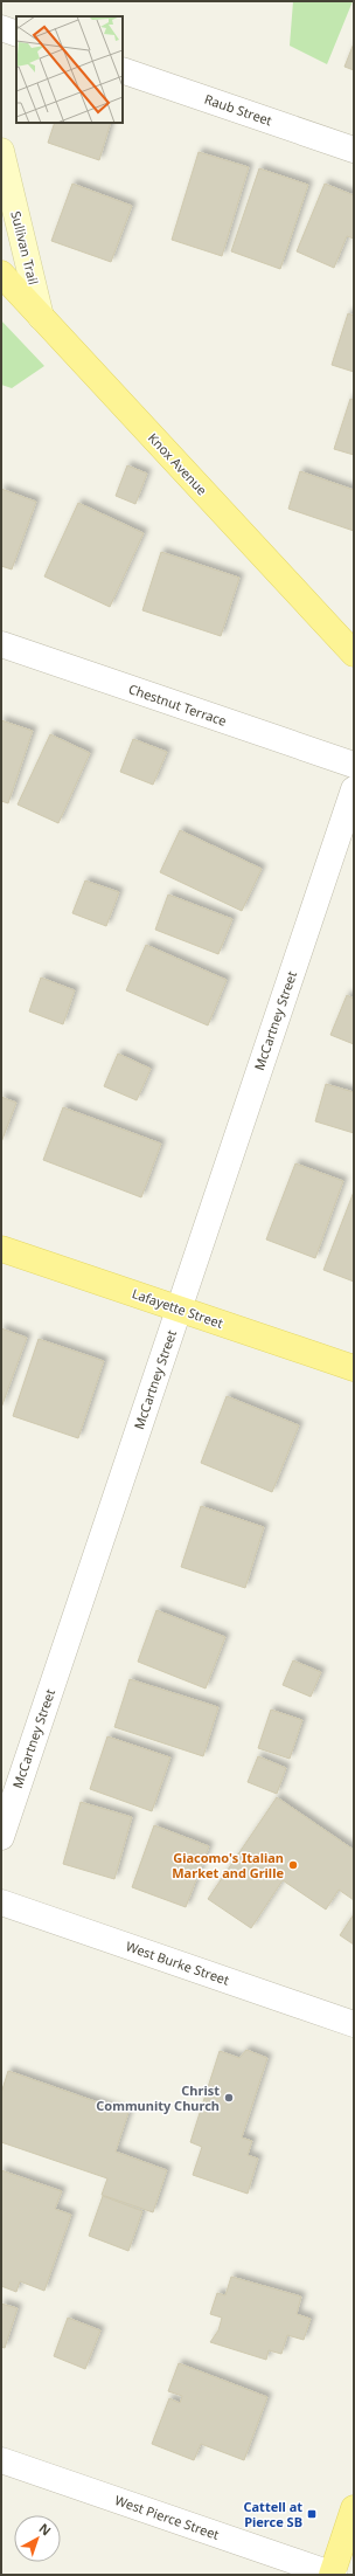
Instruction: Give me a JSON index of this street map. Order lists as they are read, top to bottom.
{
  "streets": {
    "main road": ["Knox Avenue", "Lafayette Street"],
    "street": [
      "Raub Street",
      "Sullivan Trail",
      "Chestnut Terrace",
      "McCartney Street",
      "West Burke Street",
      "West Pierce Street"
    ]
  },
  "crossings": [
    ["Sullivan Trail", "Knox Avenue"],
    ["McCartney Street", "Lafayette Street"]
  ],
  "places": {
    "other": ["Giacomo's Italian Market and Grille", "Christ Community Church"],
    "transit": ["Cattell at Pierce SB"]
  },
  "north": "top right"
}
